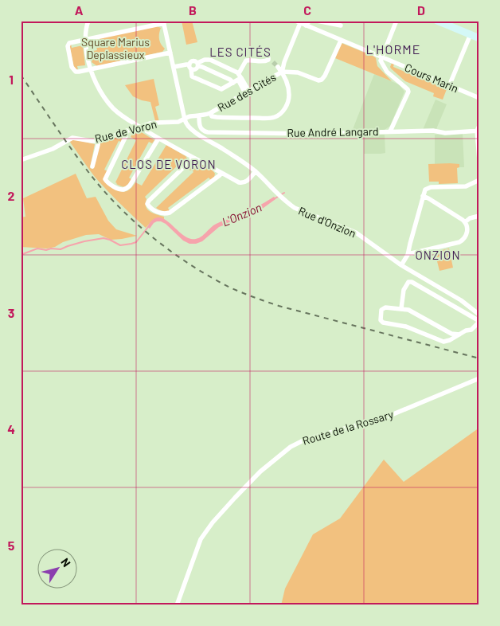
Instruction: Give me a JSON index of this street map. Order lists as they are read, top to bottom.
{
  "streets": {
    "street": [
      "Cours Marin",
      "Rue des Cités",
      "Rue de Voron",
      "Rue André Langard",
      "Rue d'Onzion",
      "Route de la Rossary"
    ]
  },
  "crossings": [
    ["Cours Marin", "Rue des Cités"],
    ["Rue des Cités", "Rue de Voron"],
    ["Rue des Cités", "Rue André Langard"],
    ["Rue des Cités", "Rue d'Onzion"],
    ["Rue de Voron", "Rue d'Onzion"]
  ],
  "districts": [
    "L'HORME",
    "LES CITÉS",
    "CLOS DE VORON",
    "ONZION"
  ],
  "water": ["L'Onzion"],
  "parks": ["Square Marius Deplassieux"],
  "north": "top right",
  "grid": {
    "columns": [
      "A",
      "B",
      "C",
      "D"
    ],
    "rows": [
      "1",
      "2",
      "3",
      "4",
      "5"
    ]
  }
}
